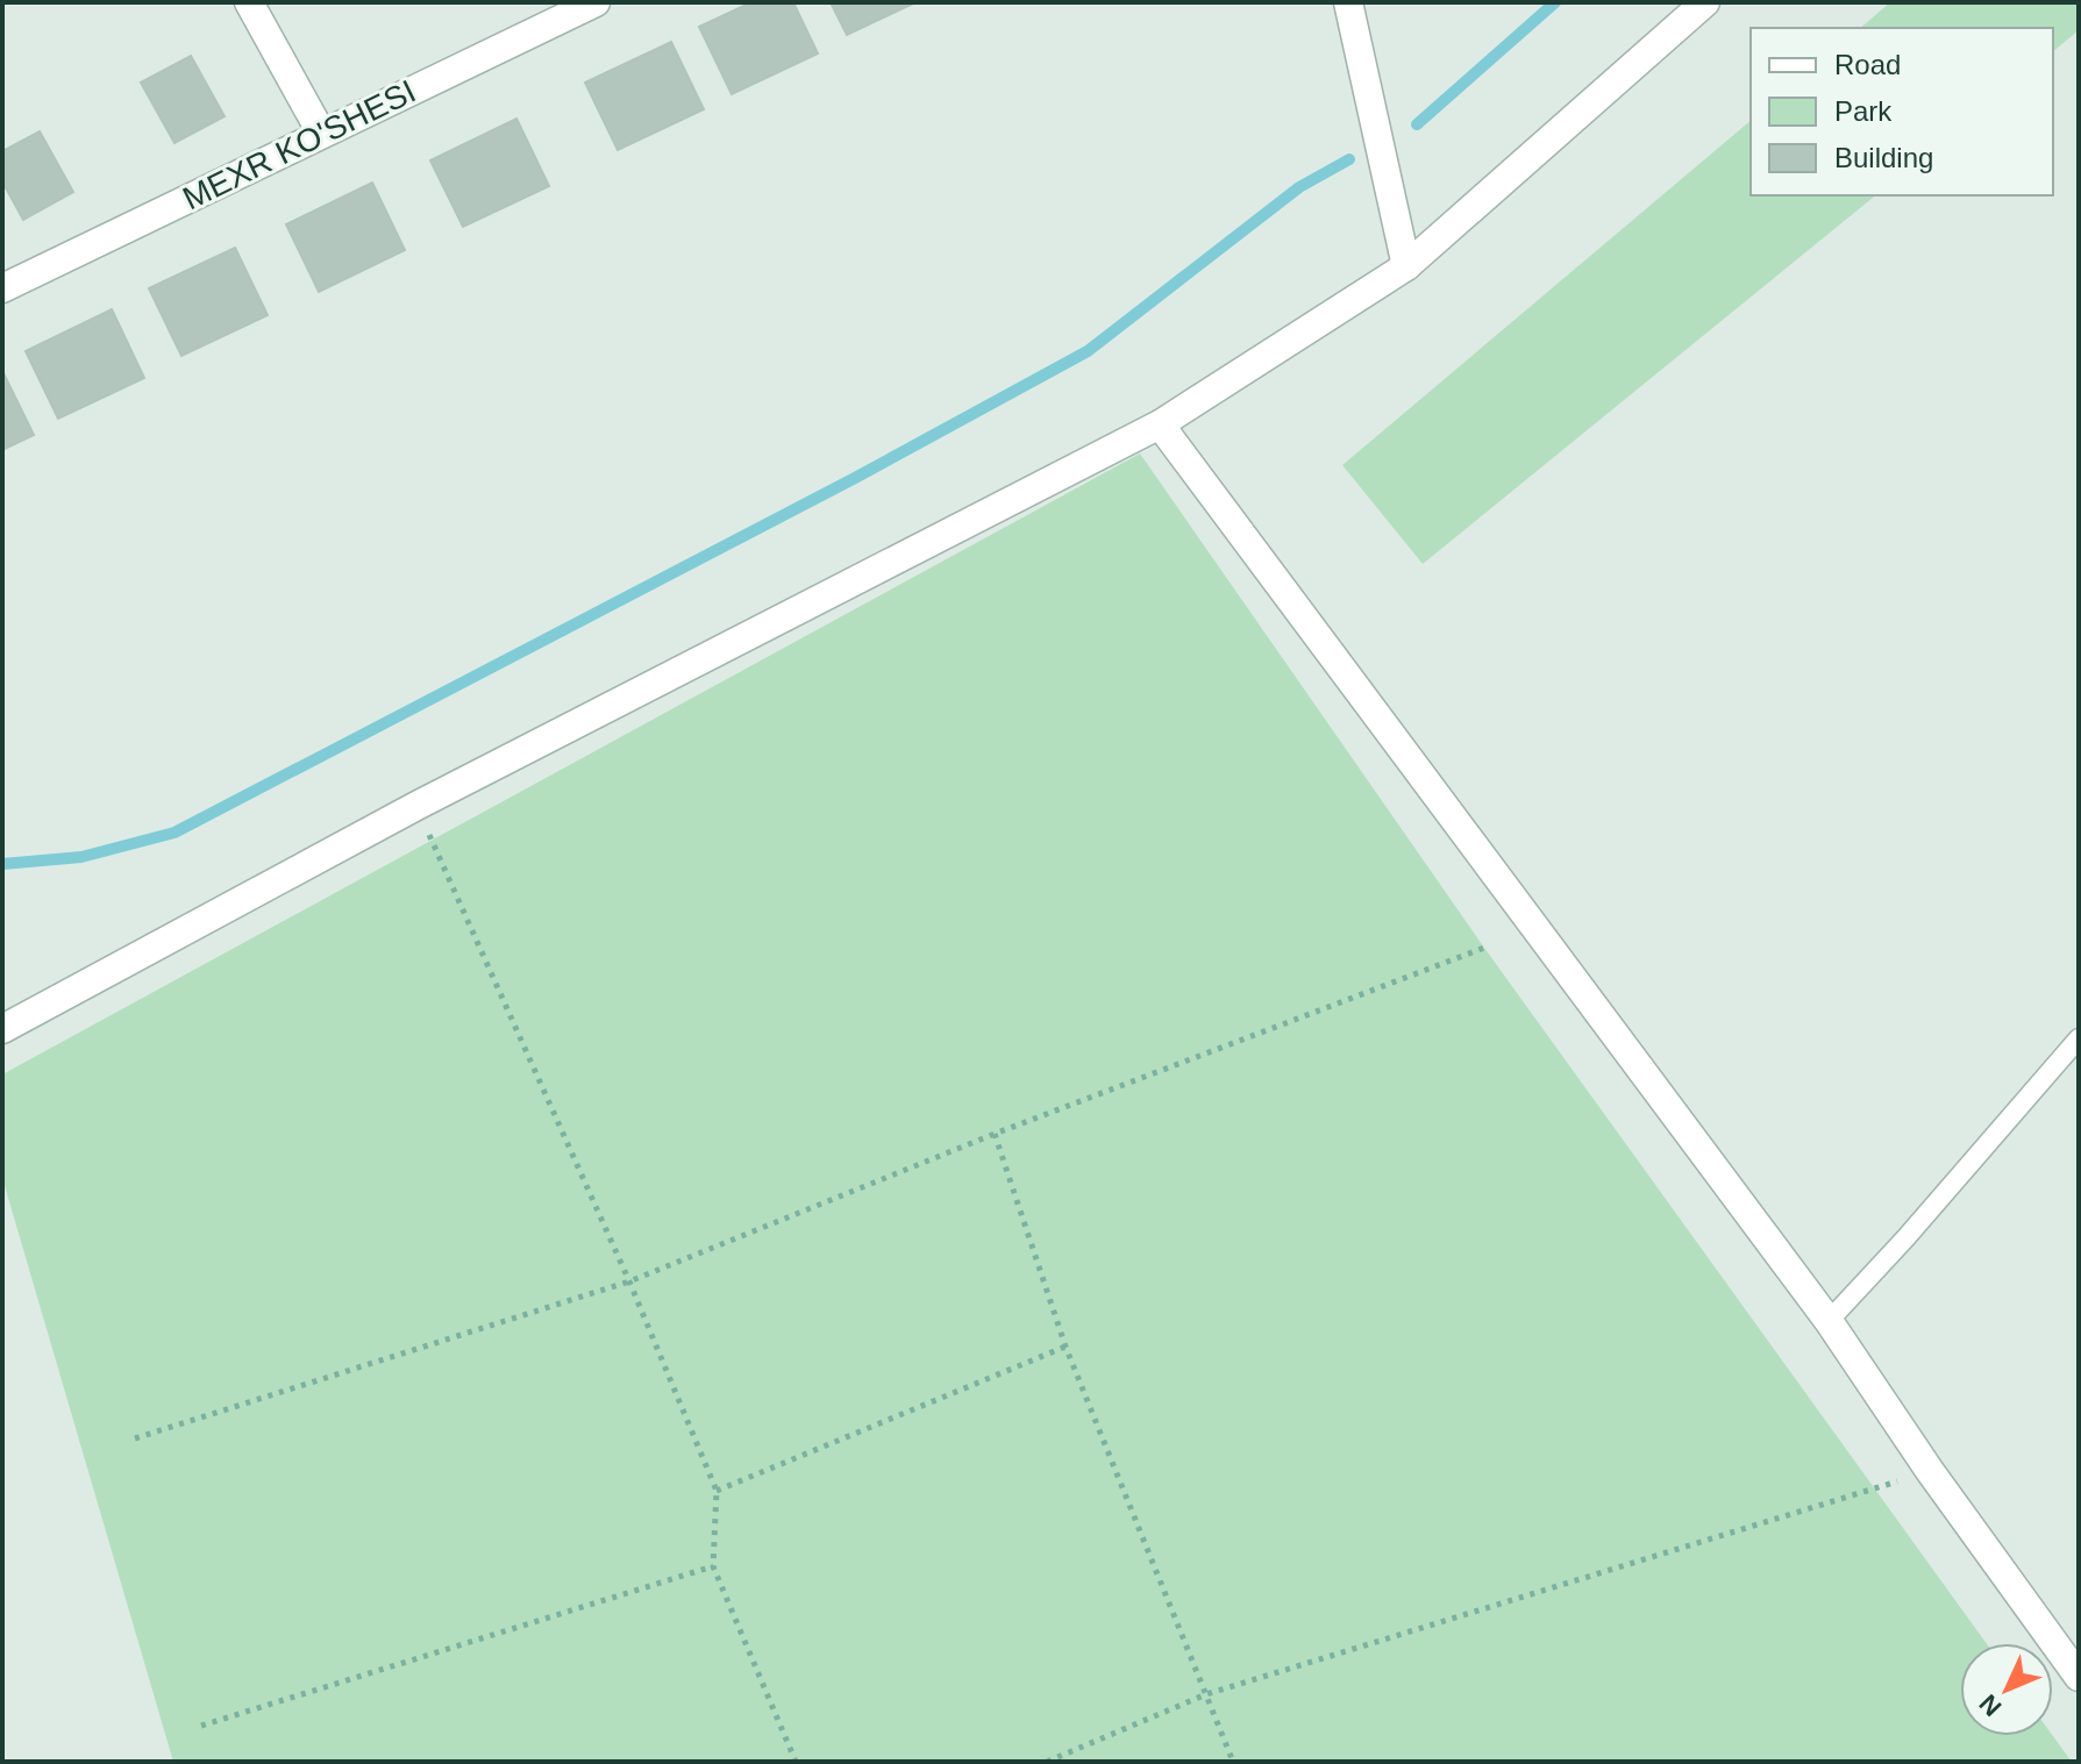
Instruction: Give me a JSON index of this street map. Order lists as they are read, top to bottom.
{
  "streets": {
    "street": ["MEXR KO'SHESI"]
  },
  "legend": ["Road", "Park", "Building"],
  "north": "bottom left"
}
